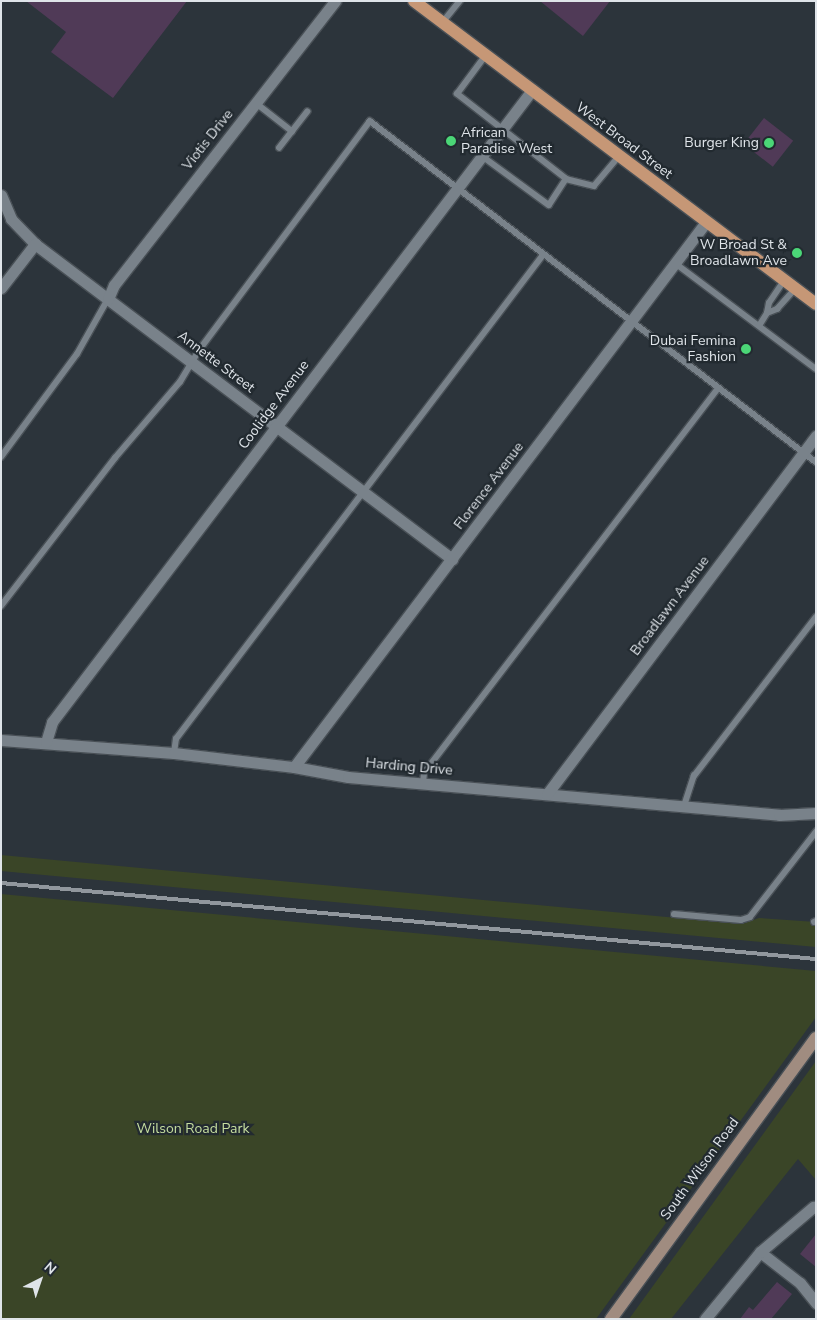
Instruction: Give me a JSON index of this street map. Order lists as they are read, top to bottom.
{
  "streets": {
    "main road": ["West Broad Street", "South Wilson Road"],
    "street": [
      "Viotis Drive",
      "Annette Street",
      "Coolidge Avenue",
      "Florence Avenue",
      "Broadlawn Avenue",
      "Harding Drive"
    ]
  },
  "crossings": [
    ["Viotis Drive", "Annette Street"],
    ["West Broad Street", "Coolidge Avenue"],
    ["West Broad Street", "Florence Avenue"],
    ["Annette Street", "Coolidge Avenue"],
    ["Annette Street", "Florence Avenue"],
    ["Coolidge Avenue", "Harding Drive"],
    ["Florence Avenue", "Harding Drive"],
    ["Broadlawn Avenue", "Harding Drive"]
  ],
  "parks": ["Wilson Road Park"],
  "places": [
    "African Paradise West",
    "Burger King",
    "W Broad St & Broadlawn Ave",
    "Dubai Femina Fashion"
  ],
  "north": "top right"
}
